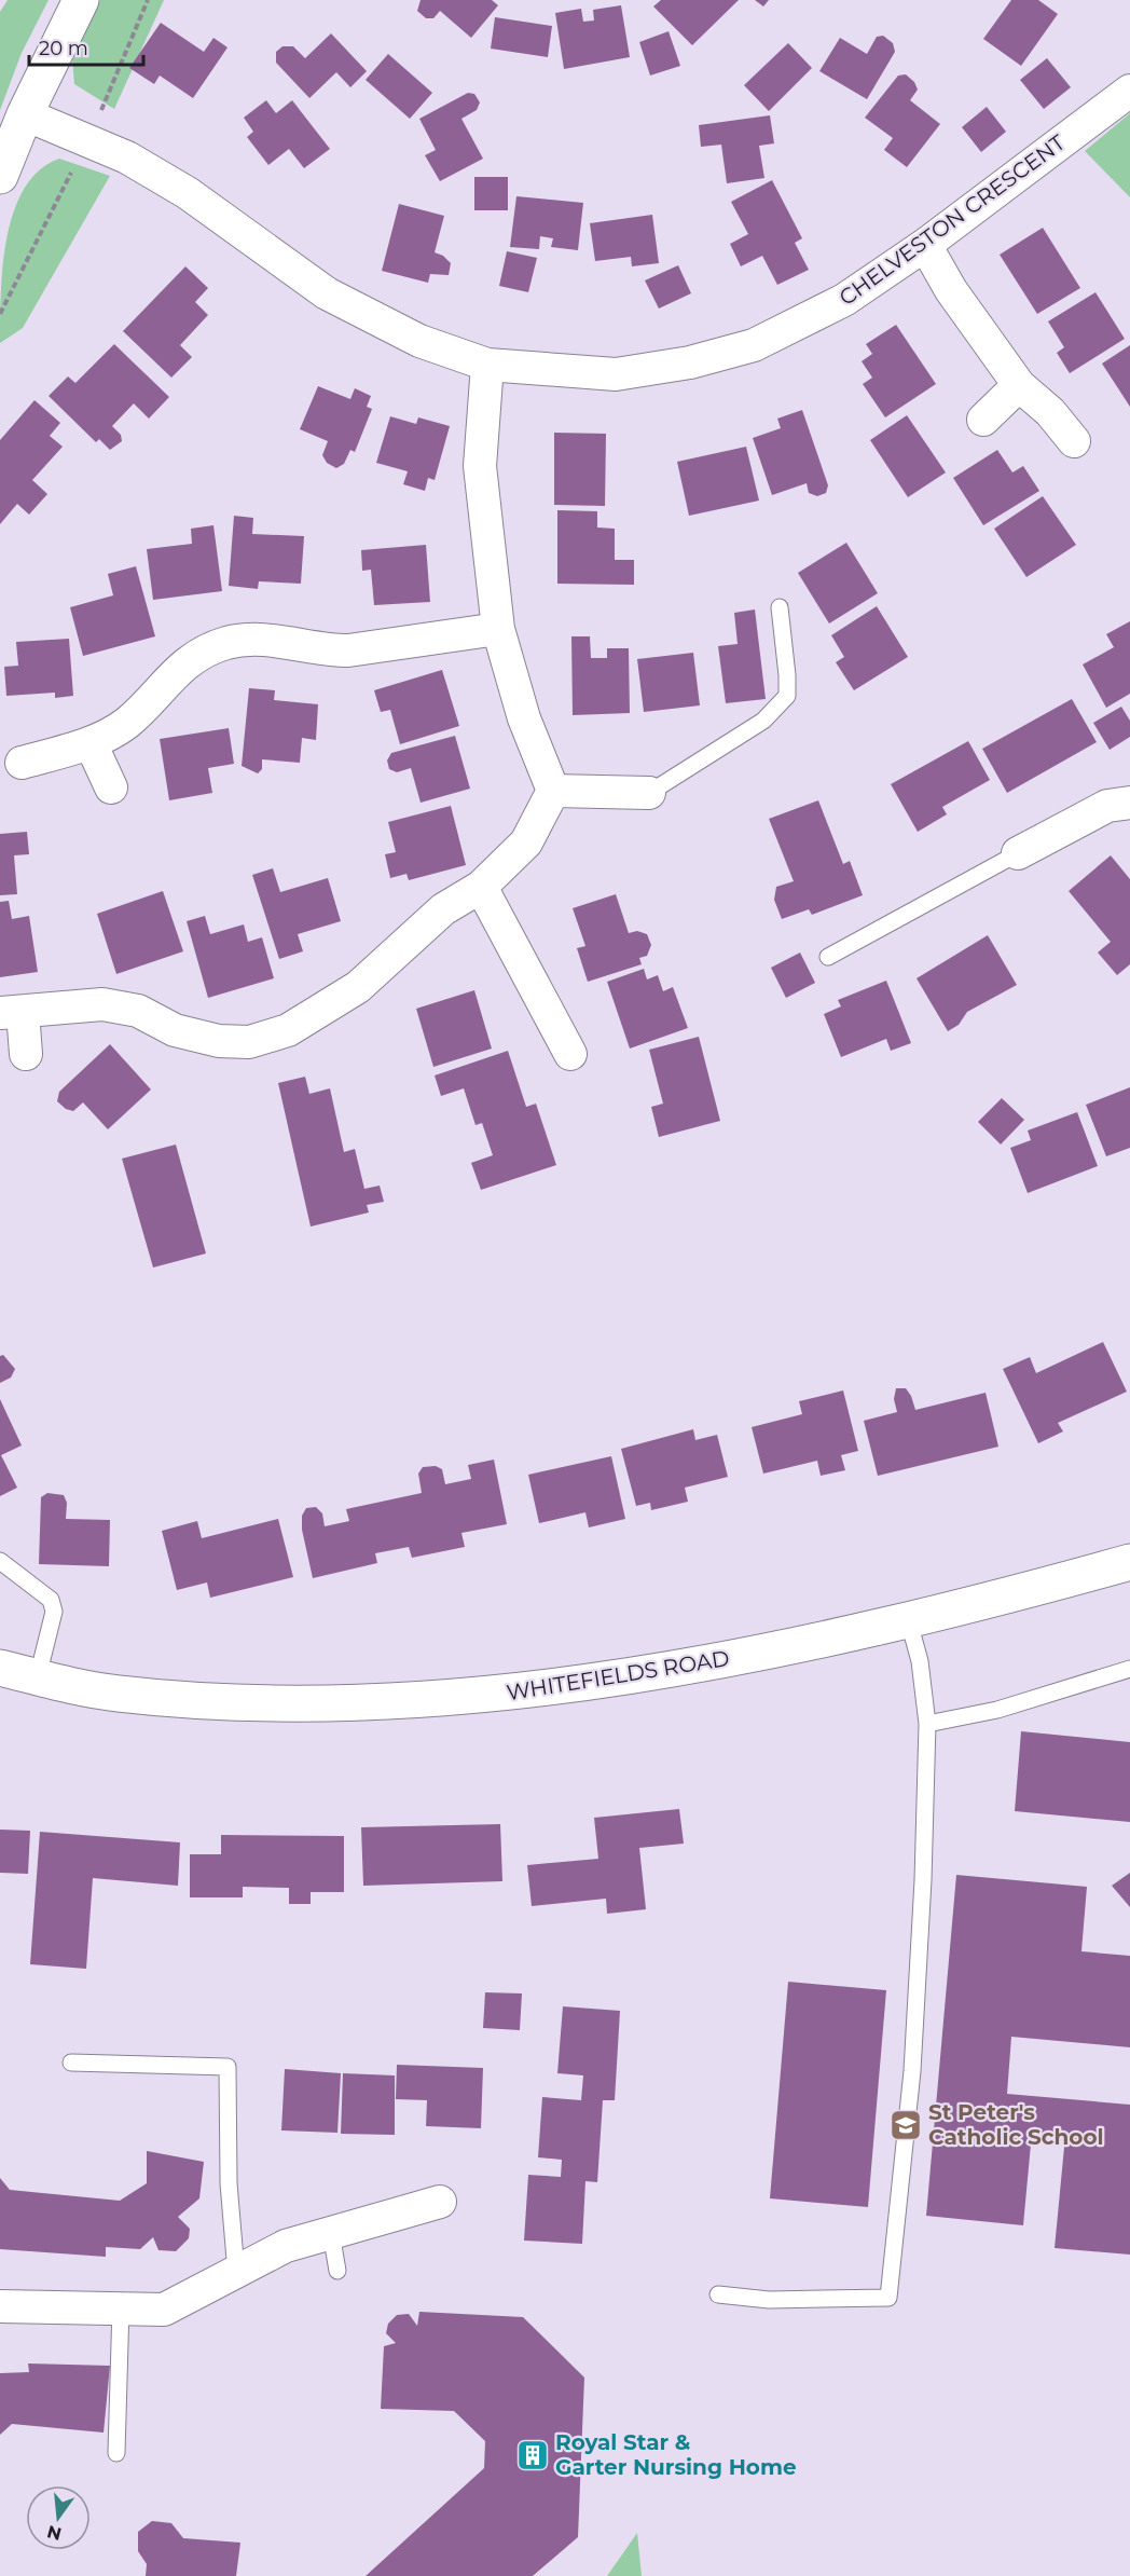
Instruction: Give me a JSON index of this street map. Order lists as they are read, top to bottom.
{
  "streets": {
    "street": ["CHELVESTON CRESCENT", "WHITEFIELDS ROAD"]
  },
  "places": {
    "school or university": ["St Peter's Catholic School"],
    "building": ["Royal Star & Garter Nursing Home"]
  },
  "scale_bar": "20 m",
  "north": "bottom"
}
